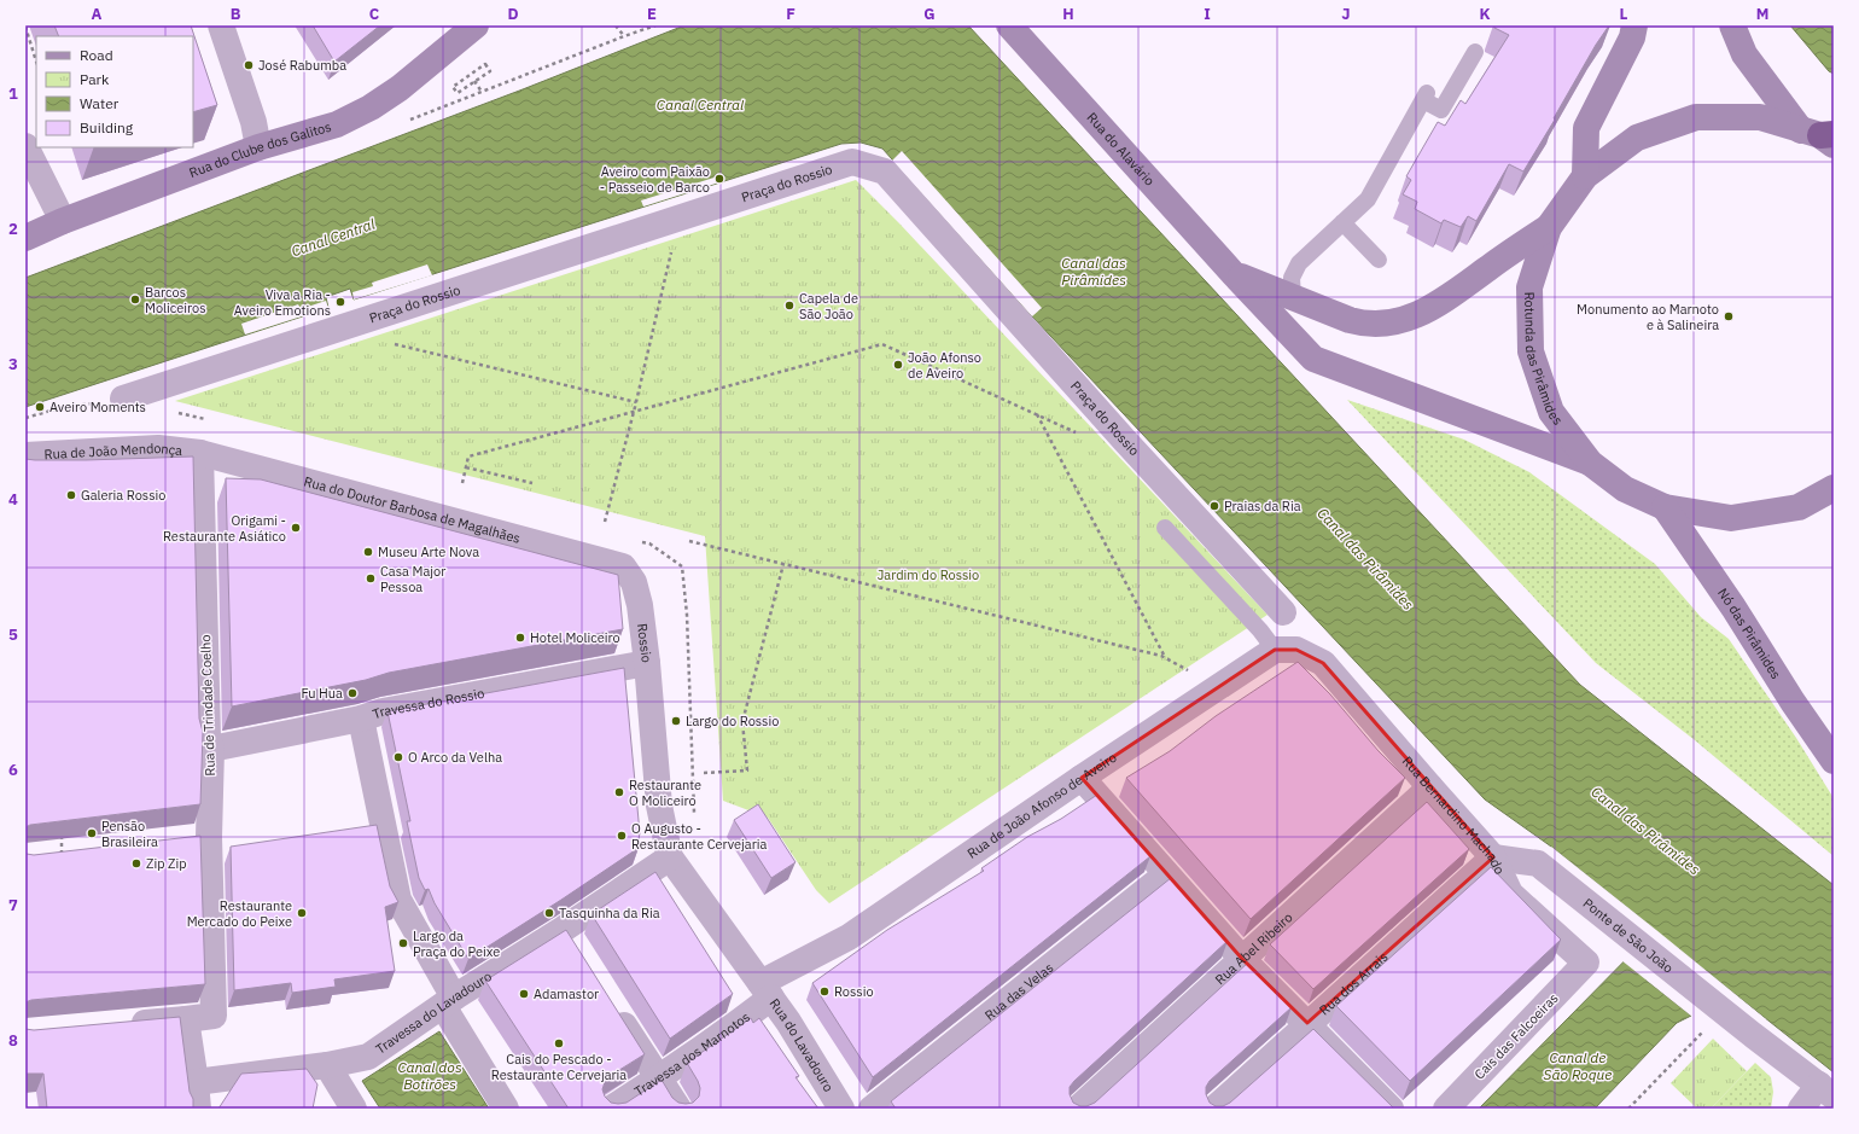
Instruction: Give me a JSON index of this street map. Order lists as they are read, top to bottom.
{
  "streets": {
    "main road": [
      "Rua do Alavário",
      "Rua do Clube dos Galitos",
      "Rotunda das Pirâmides",
      "Nó das Pirâmides"
    ],
    "street": [
      "Praça do Rossio",
      "Rua de João Mendonça",
      "Rua do Doutor Barbosa de Magalhães",
      "Rossio",
      "Travessa do Rossio",
      "Rua de Trindade Coelho",
      "Rua de João Afonso de Aveiro",
      "Rua Bernardino Machado",
      "Ponte de São João",
      "Rua Abel Ribeiro",
      "Rua dos Arrais",
      "Rua das Velas",
      "Travessa do Lavadouro",
      "Cais das Falcoeiras",
      "Rua do Lavadouro",
      "Travessa dos Marnotos"
    ]
  },
  "crossings": [
    ["Rua do Alavário", "Rotunda das Pirâmides"],
    ["Rotunda das Pirâmides", "Nó das Pirâmides"],
    ["Rua de João Mendonça", "Rua do Doutor Barbosa de Magalhães"],
    ["Rua de João Mendonça", "Rua de Trindade Coelho"],
    ["Rua do Doutor Barbosa de Magalhães", "Rossio"],
    ["Rua do Doutor Barbosa de Magalhães", "Rua de Trindade Coelho"],
    ["Rossio", "Travessa do Rossio"],
    ["Rossio", "Rua de João Afonso de Aveiro"],
    ["Rossio", "Travessa do Lavadouro"],
    ["Rossio", "Rua do Lavadouro"],
    ["Rossio", "Travessa dos Marnotos"],
    ["Travessa do Rossio", "Rua de Trindade Coelho"],
    ["Rua de João Afonso de Aveiro", "Rua Bernardino Machado"],
    ["Rua de João Afonso de Aveiro", "Rua do Lavadouro"],
    ["Rua de João Afonso de Aveiro", "Travessa dos Marnotos"],
    ["Rua Bernardino Machado", "Ponte de São João"],
    ["Rua Bernardino Machado", "Rua Abel Ribeiro"],
    ["Rua Bernardino Machado", "Rua dos Arrais"],
    ["Rua Bernardino Machado", "Cais das Falcoeiras"],
    ["Ponte de São João", "Rua dos Arrais"],
    ["Rua do Lavadouro", "Travessa dos Marnotos"]
  ],
  "water": [
    "Canal Central",
    "Canal das Pirâmides",
    "Canal de São Roque",
    "Canal dos Botirões"
  ],
  "parks": ["Jardim do Rossio"],
  "places": [
    "José Rabumba",
    "Aveiro com Paixão - Passeio de Barco",
    "Barcos Moliceiros",
    "Viva a Ria - Aveiro Emotions",
    "Capela de São João",
    "Monumento ao Marnoto e à Salineira",
    "João Afonso de Aveiro",
    "Aveiro Moments",
    "Galeria Rossio",
    "Praias da Ria",
    "Origami - Restaurante Asiático",
    "Museu Arte Nova",
    "Casa Major Pessoa",
    "Hotel Moliceiro",
    "Fu Hua",
    "Largo do Rossio",
    "O Arco da Velha",
    "Restaurante O Moliceiro",
    "Pensão Brasileira",
    "O Augusto - Restaurante Cervejaria",
    "Zip Zip",
    "Restaurante Mercado do Peixe",
    "Tasquinha da Ria",
    "Largo da Praça do Peixe",
    "Rossio",
    "Adamastor",
    "Cais do Pescado - Restaurante Cervejaria"
  ],
  "legend": [
    "Road",
    "Park",
    "Water",
    "Building"
  ],
  "grid": {
    "columns": [
      "A",
      "B",
      "C",
      "D",
      "E",
      "F",
      "G",
      "H",
      "I",
      "J",
      "K",
      "L",
      "M"
    ],
    "rows": [
      "1",
      "2",
      "3",
      "4",
      "5",
      "6",
      "7",
      "8"
    ]
  }
}
